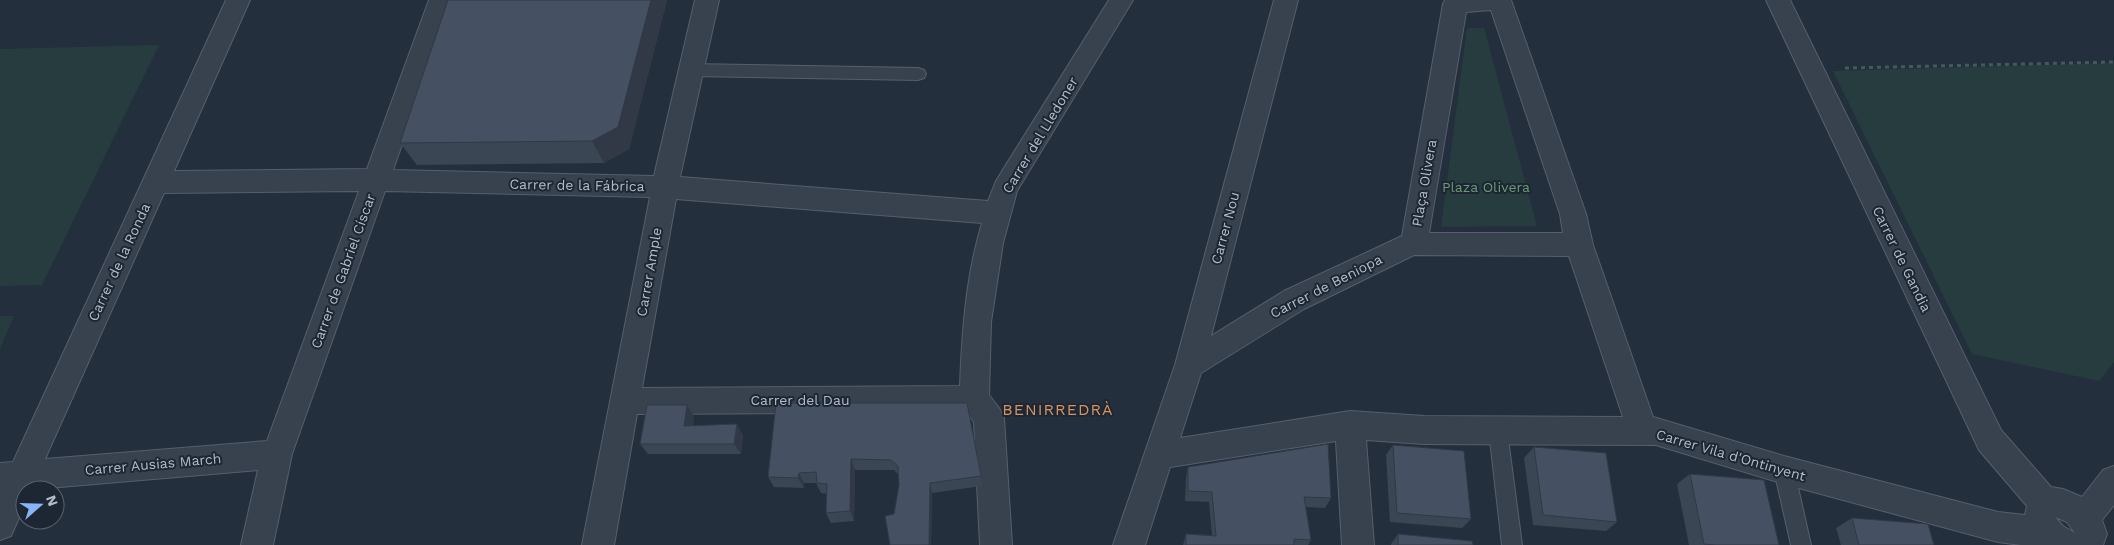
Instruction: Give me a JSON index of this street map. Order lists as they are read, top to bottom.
{
  "streets": {
    "street": [
      "Carrer del Lledoner",
      "Plaça Olivera",
      "Carrer de la Fábrica",
      "Carrer Nou",
      "Carrer de Gandia",
      "Carrer de la Ronda",
      "Carrer de Gabriel Císcar",
      "Carrer Ample",
      "Carrer de Beniopa",
      "Carrer del Dau",
      "Carrer Vila d'Ontinyent",
      "Carrer Ausias March"
    ]
  },
  "crossings": [
    ["Carrer del Lledoner", "Carrer de la Fábrica"],
    ["Carrer del Lledoner", "Carrer del Dau"],
    ["Plaça Olivera", "Carrer de Beniopa"],
    ["Plaça Olivera", "Carrer Vila d'Ontinyent"],
    ["Carrer de la Fábrica", "Carrer de la Ronda"],
    ["Carrer de la Fábrica", "Carrer de Gabriel Císcar"],
    ["Carrer de la Fábrica", "Carrer Ample"],
    ["Carrer Nou", "Carrer de Beniopa"],
    ["Carrer Nou", "Carrer Vila d'Ontinyent"],
    ["Carrer de Gandia", "Carrer Vila d'Ontinyent"],
    ["Carrer de la Ronda", "Carrer Ausias March"],
    ["Carrer de Gabriel Císcar", "Carrer Ausias March"],
    ["Carrer Ample", "Carrer del Dau"]
  ],
  "districts": ["BENIRREDRÀ"],
  "parks": ["Plaza Olivera"],
  "north": "right"
}
